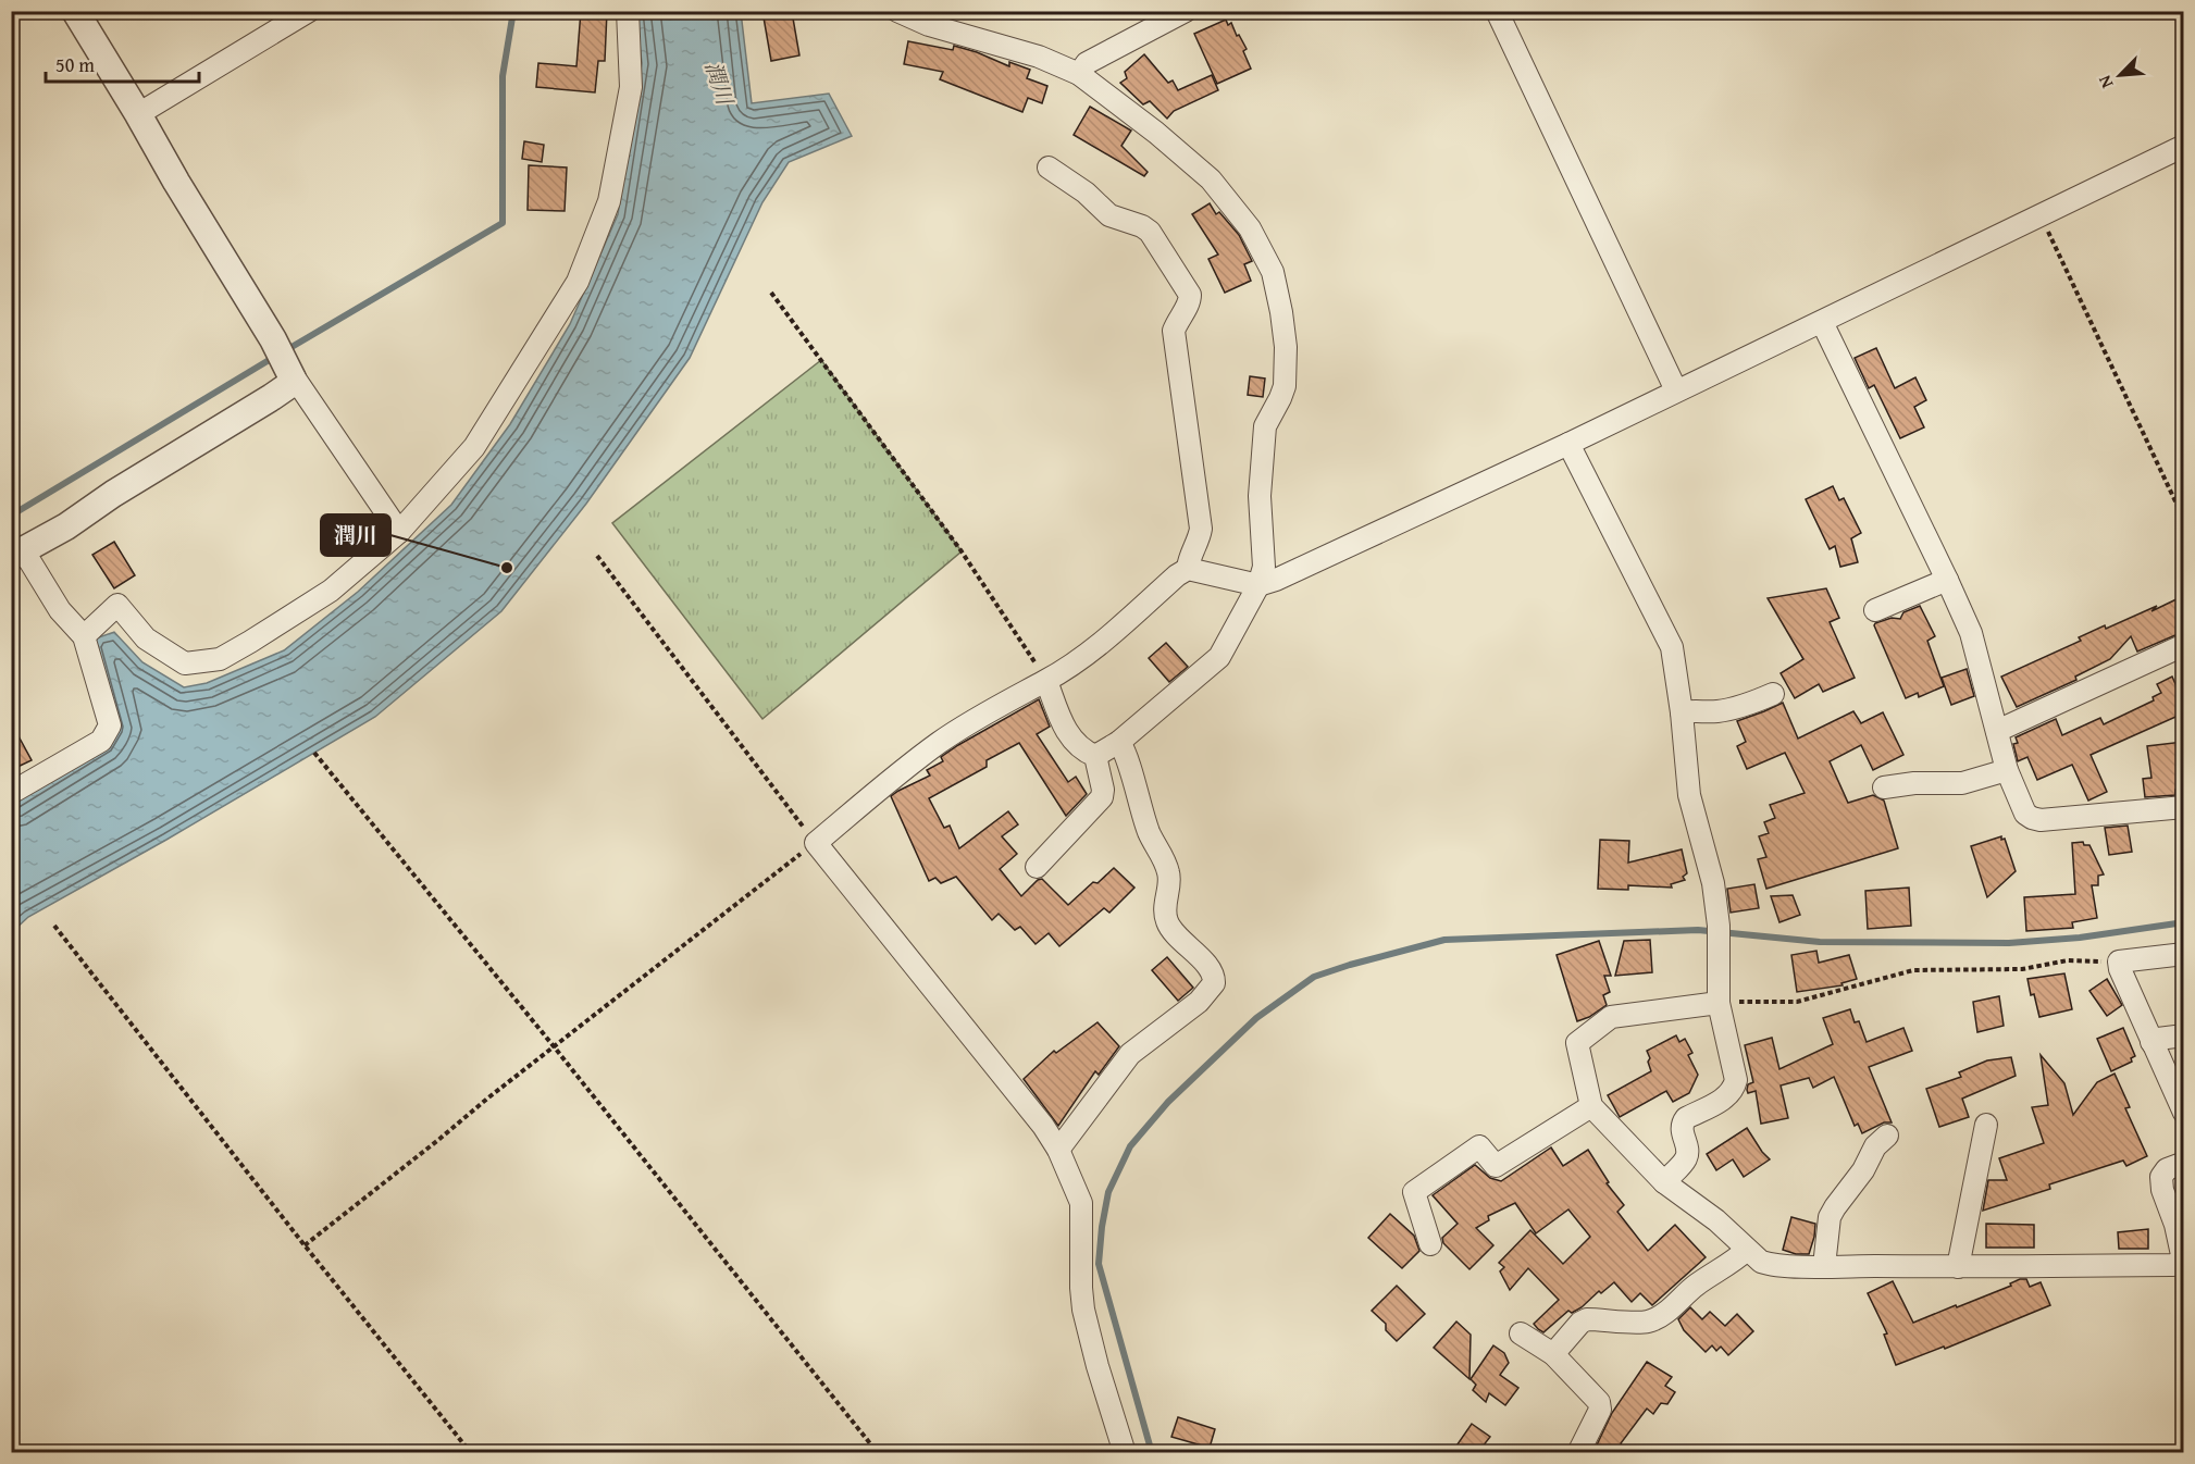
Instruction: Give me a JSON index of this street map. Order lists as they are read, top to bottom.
{
  "water": ["潤川"],
  "places": ["潤川"],
  "scale_bar": "50 m",
  "north": "bottom left"
}
